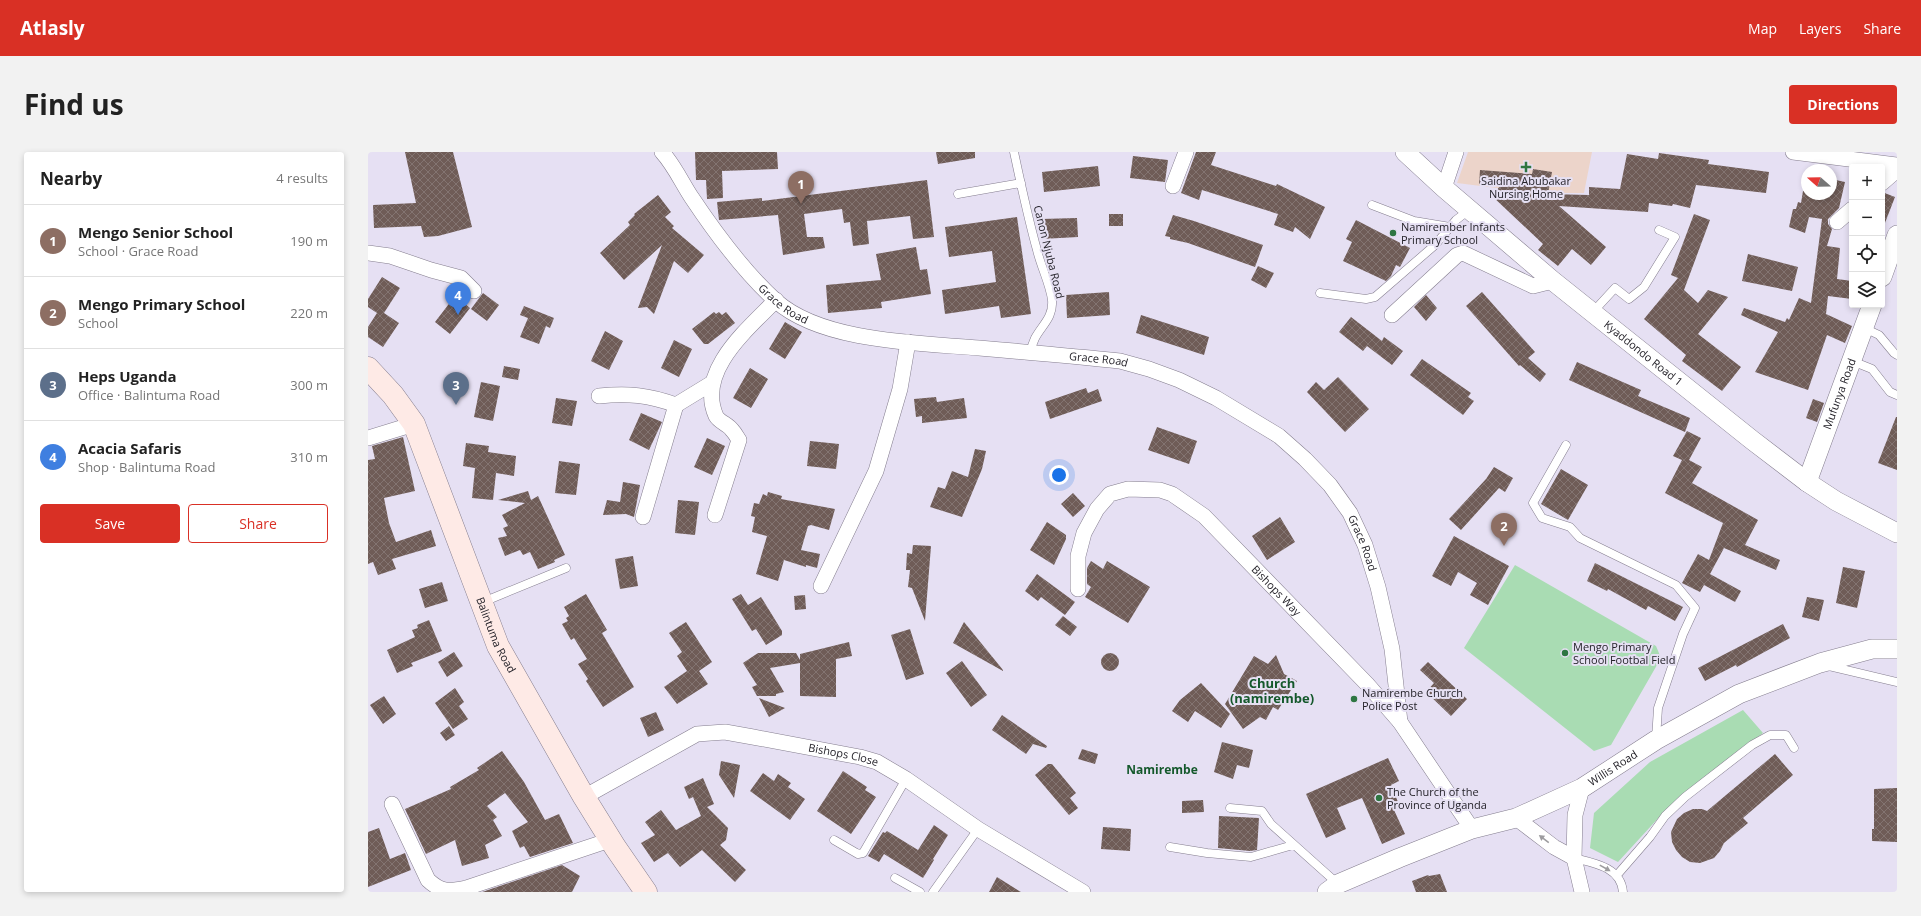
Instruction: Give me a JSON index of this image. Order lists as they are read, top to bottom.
{
  "streets": {
    "main road": ["Balintuma Road"],
    "street": [
      "Grace Road",
      "Kyaddondo Road 1",
      "Mufunya Road",
      "Bishops Way",
      "Bishops Close",
      "Willis Road"
    ],
    "lane": ["Canon Njuba Road"]
  },
  "crossings": [
    ["Canon Njuba Road", "Grace Road"],
    ["Grace Road", "Bishops Way"],
    ["Kyaddondo Road 1", "Mufunya Road"],
    ["Bishops Way", "Willis Road"],
    ["Balintuma Road", "Bishops Close"]
  ],
  "districts": ["Church (namirembe)", "Namirembe"],
  "places": {
    "health": ["Saidina Abubakar Nursing Home"],
    "other": [
      "Namirember Infants Primary School",
      "Mengo Primary School Footbal Field",
      "Namirembe Church Police Post",
      "The Church of the Province of Uganda"
    ]
  },
  "north": "left",
  "page": {
    "header": "Atlasly",
    "nav": ["Map", "Layers", "Share"],
    "title": "Find us",
    "buttons": [
      "Directions",
      ["Save", "Share"]
    ],
    "heading": ["Nearby", "4 results"],
    "map_buttons": ["+", "−"],
    "pins": [
      "1",
      "4",
      "3",
      "2"
    ],
    "list": [
      {
        "mark": "1",
        "name": "Mengo Senior School",
        "note": "School · Grace Road",
        "value": "190 m"
      },
      {
        "mark": "2",
        "name": "Mengo Primary School",
        "note": "School",
        "value": "220 m"
      },
      {
        "mark": "3",
        "name": "Heps Uganda",
        "note": "Office · Balintuma Road",
        "value": "300 m"
      },
      {
        "mark": "4",
        "name": "Acacia Safaris",
        "note": "Shop · Balintuma Road",
        "value": "310 m"
      }
    ]
  }
}
